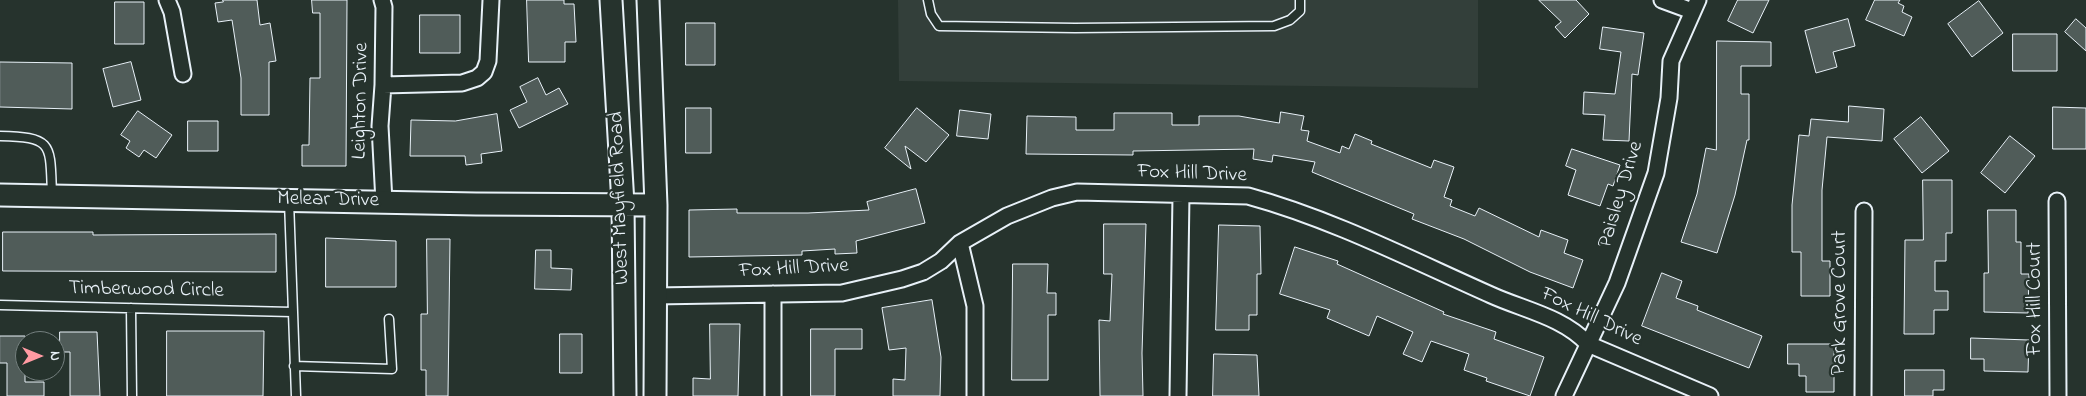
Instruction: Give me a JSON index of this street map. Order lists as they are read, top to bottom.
{
  "streets": {
    "main road": ["West Mayfield Road", "Melear Drive"],
    "street": [
      "Leighton Drive",
      "Fox Hill Drive",
      "Paisley Drive",
      "Fox Hill Court",
      "Park Grove Court"
    ],
    "lane": ["Timberwood Circle"]
  },
  "crossings": [
    ["Leighton Drive", "Melear Drive"],
    ["Fox Hill Drive", "Paisley Drive"],
    ["Fox Hill Drive", "West Mayfield Road"],
    ["West Mayfield Road", "Melear Drive"]
  ],
  "north": "right"
}
